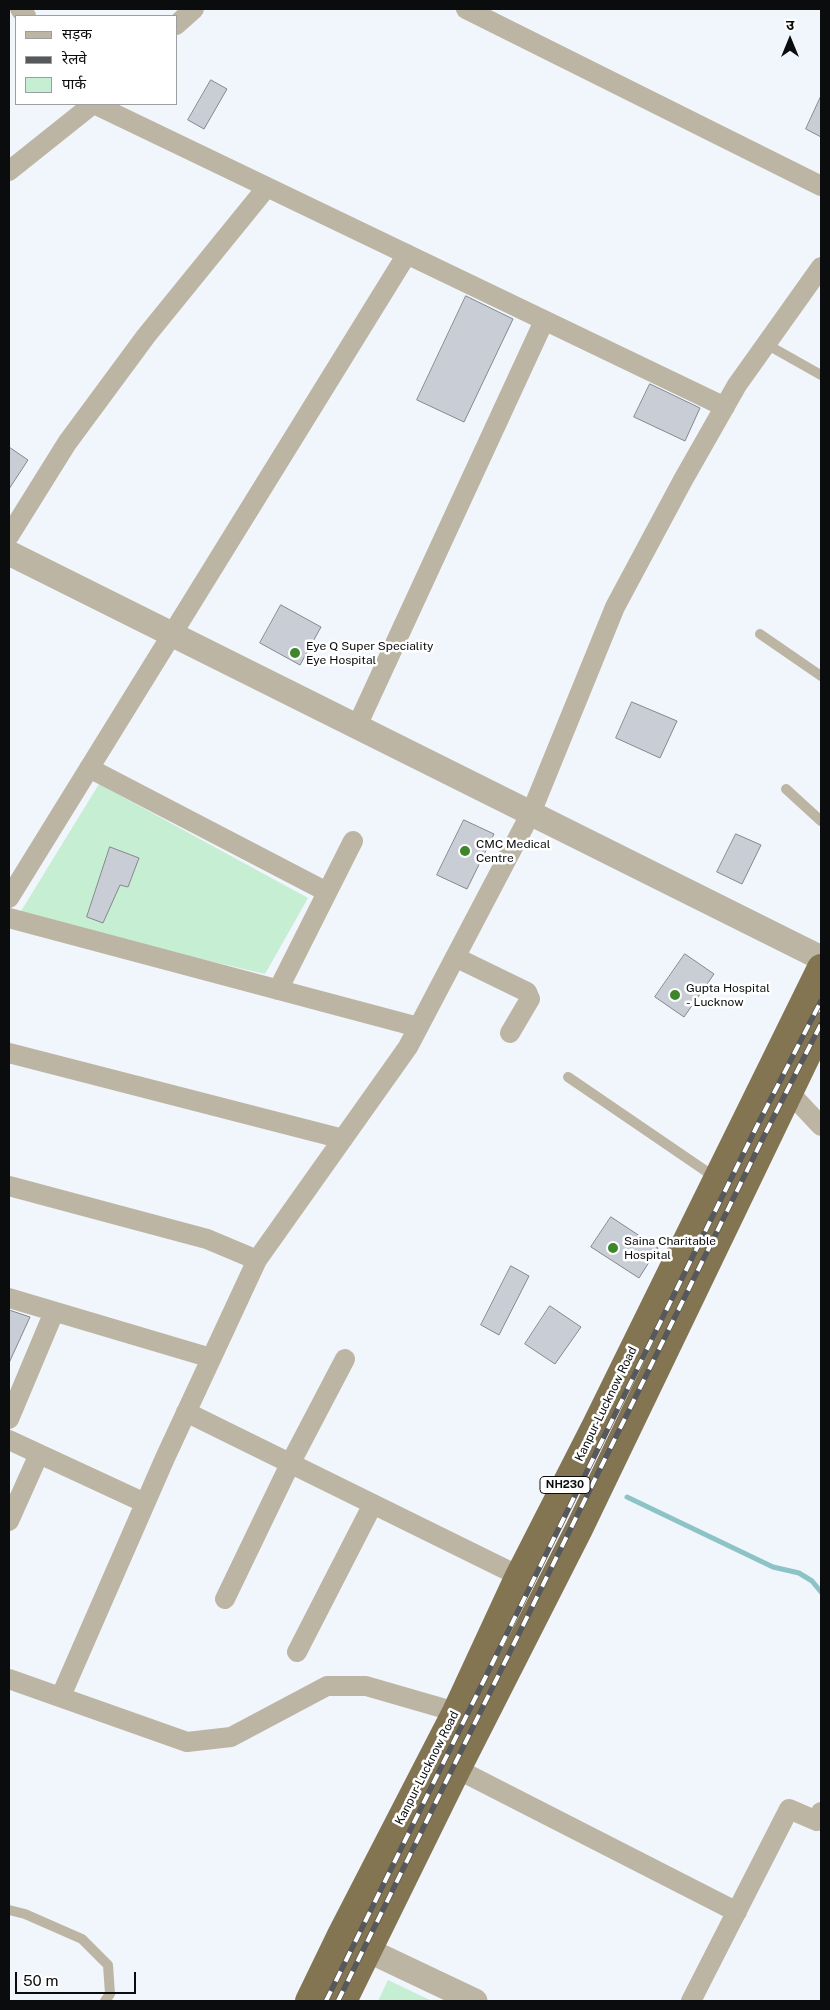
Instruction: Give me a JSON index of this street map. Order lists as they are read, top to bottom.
{
  "streets": {
    "highway": ["Kanpur-Lucknow Road", "NH230"]
  },
  "places": [
    "Eye Q Super Speciality Eye Hospital",
    "CMC Medical Centre",
    "Gupta Hospital - Lucknow",
    "Saina Charitable Hospital"
  ],
  "legend": ["सड़क", "रेलवे", "पार्क"],
  "scale_bar": "50 m",
  "north": "top"
}
